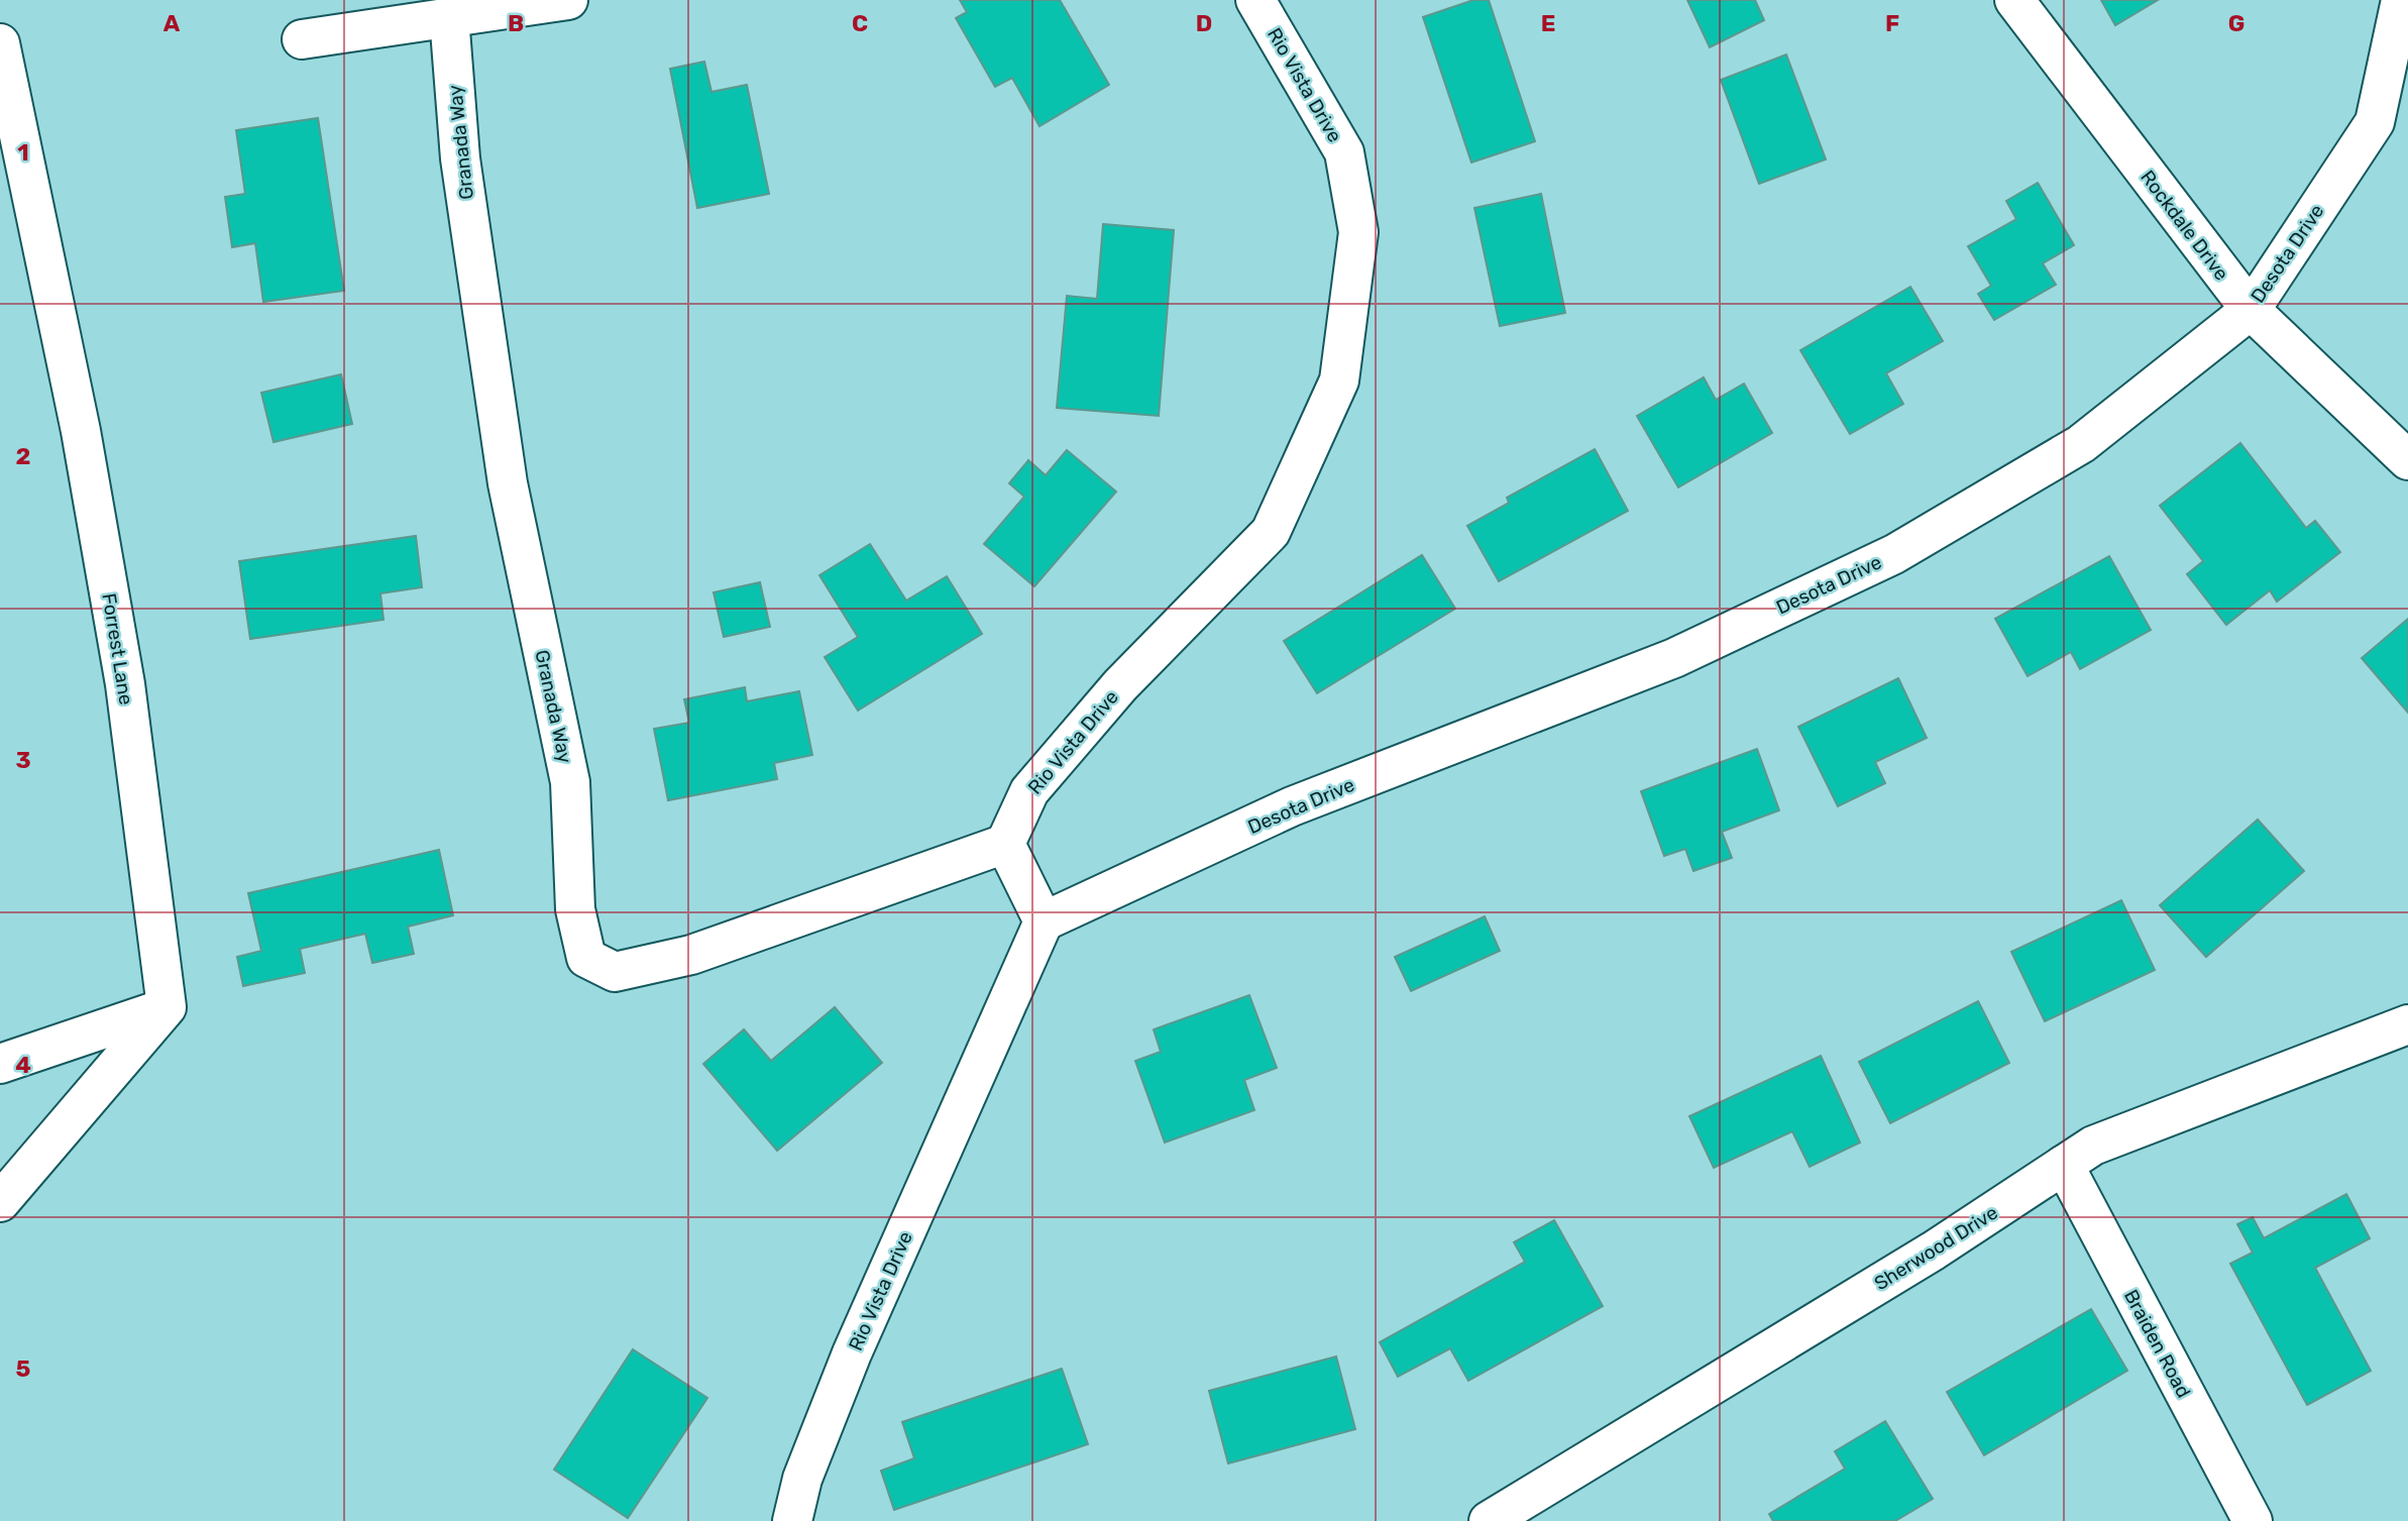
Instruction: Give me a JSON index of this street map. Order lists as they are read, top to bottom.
{
  "streets": {
    "street": [
      "Rio Vista Drive",
      "Granada Way",
      "Rockdale Drive",
      "Desota Drive",
      "Forrest Lane",
      "Sherwood Drive",
      "Braiden Road"
    ]
  },
  "crossings": [
    ["Rio Vista Drive", "Granada Way"],
    ["Rio Vista Drive", "Desota Drive"],
    ["Rockdale Drive", "Desota Drive"],
    ["Sherwood Drive", "Braiden Road"]
  ],
  "grid": {
    "columns": [
      "A",
      "B",
      "C",
      "D",
      "E",
      "F",
      "G"
    ],
    "rows": [
      "1",
      "2",
      "3",
      "4",
      "5"
    ]
  }
}
